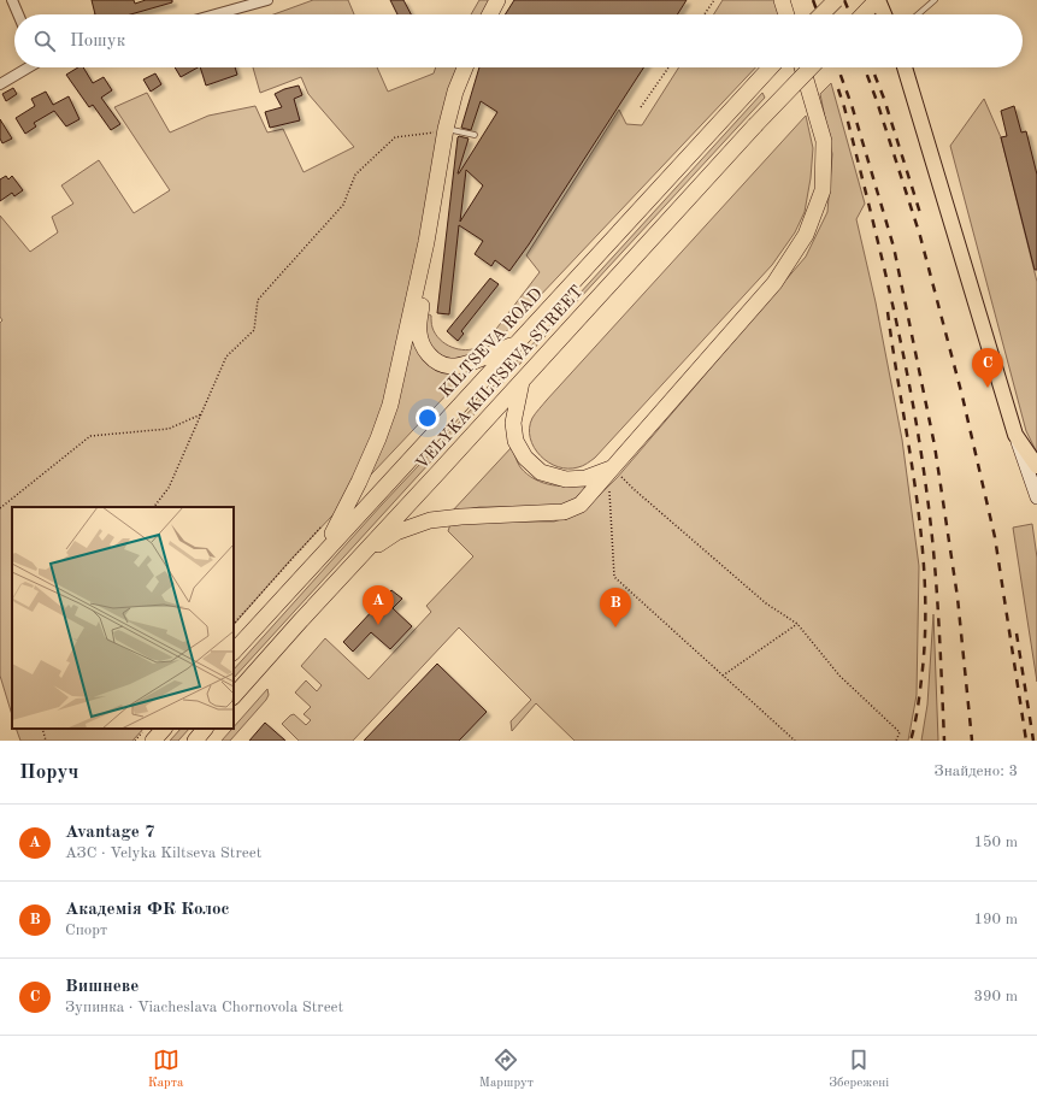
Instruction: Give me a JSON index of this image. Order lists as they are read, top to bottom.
{
  "streets": {
    "highway": ["KILTSEVA ROAD", "VELYKA KILTSEVA STREET"]
  },
  "page": {
    "search": "Пошук",
    "pins": ["C", "A", "B"],
    "heading": ["Поруч", "Знайдено: 3"],
    "list": [
      {
        "mark": "A",
        "name": "Avantage 7",
        "note": "АЗС · Velyka Kiltseva Street",
        "value": "150 m"
      },
      {
        "mark": "B",
        "name": "Академія ФК Колос",
        "note": "Спорт",
        "value": "190 m"
      },
      {
        "mark": "C",
        "name": "Вишневе",
        "note": "Зупинка · Viacheslava Chornovola Street",
        "value": "390 m"
      }
    ],
    "nav": ["Карта", "Маршрут", "Збережені"]
  }
}
